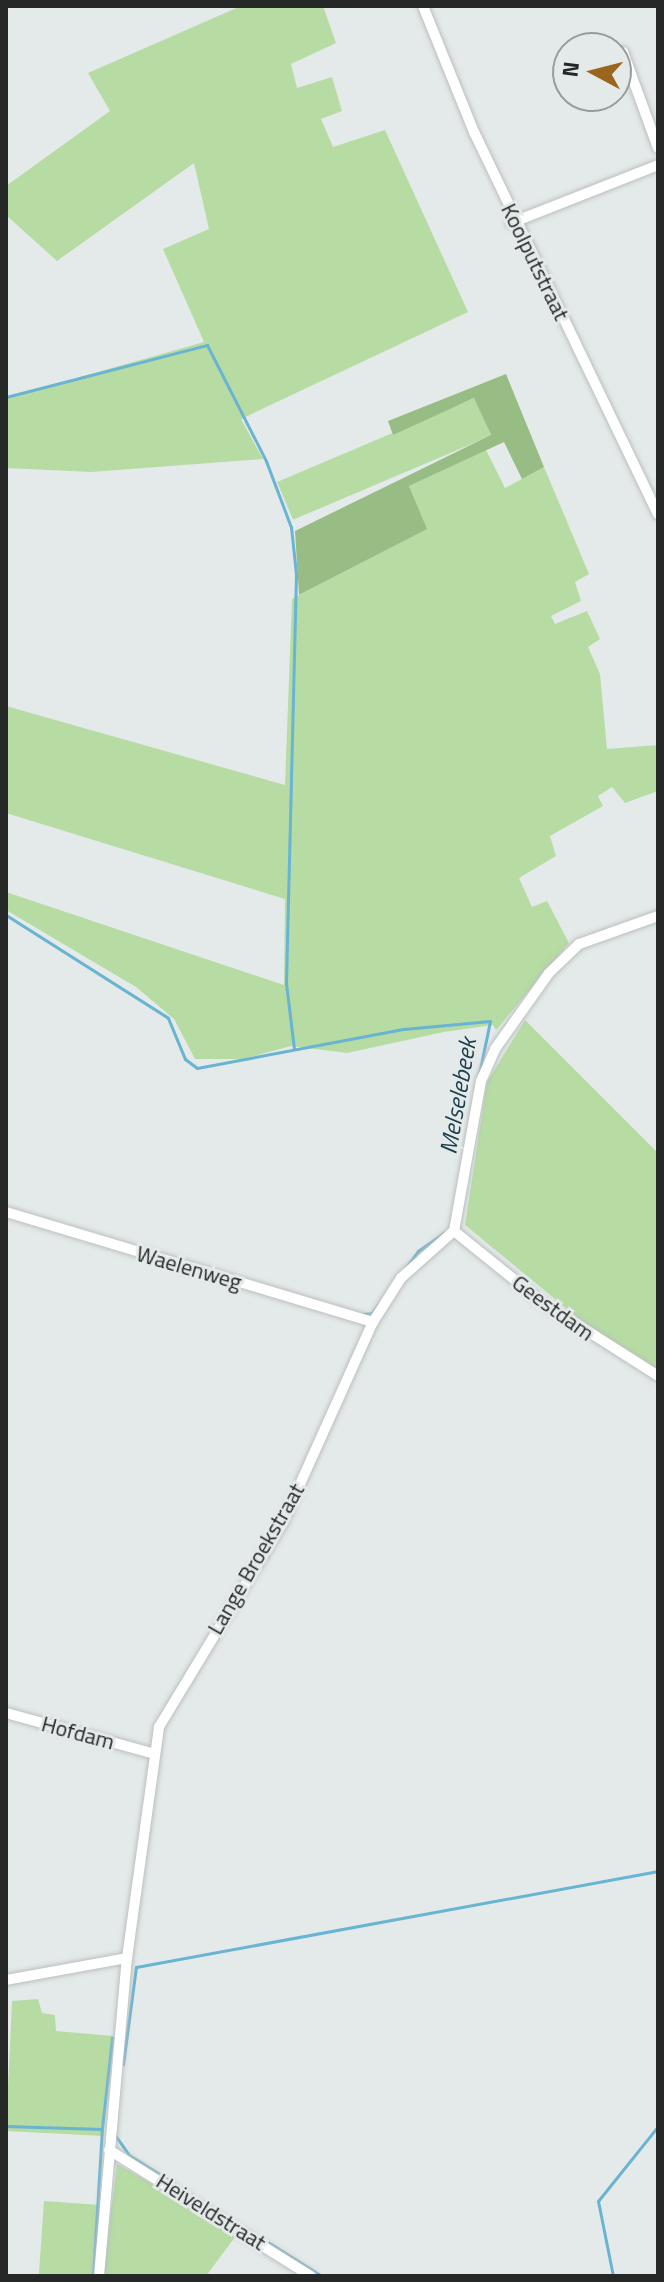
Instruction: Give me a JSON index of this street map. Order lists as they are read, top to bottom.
{
  "streets": {
    "street": [
      "Koolputstraat",
      "Waelenweg",
      "Geestdam",
      "Lange Broekstraat",
      "Hofdam",
      "Heiveldstraat"
    ]
  },
  "crossings": [
    ["Waelenweg", "Lange Broekstraat"],
    ["Geestdam", "Lange Broekstraat"],
    ["Lange Broekstraat", "Hofdam"],
    ["Lange Broekstraat", "Heiveldstraat"]
  ],
  "water": ["Melselebeek"],
  "north": "left"
}
